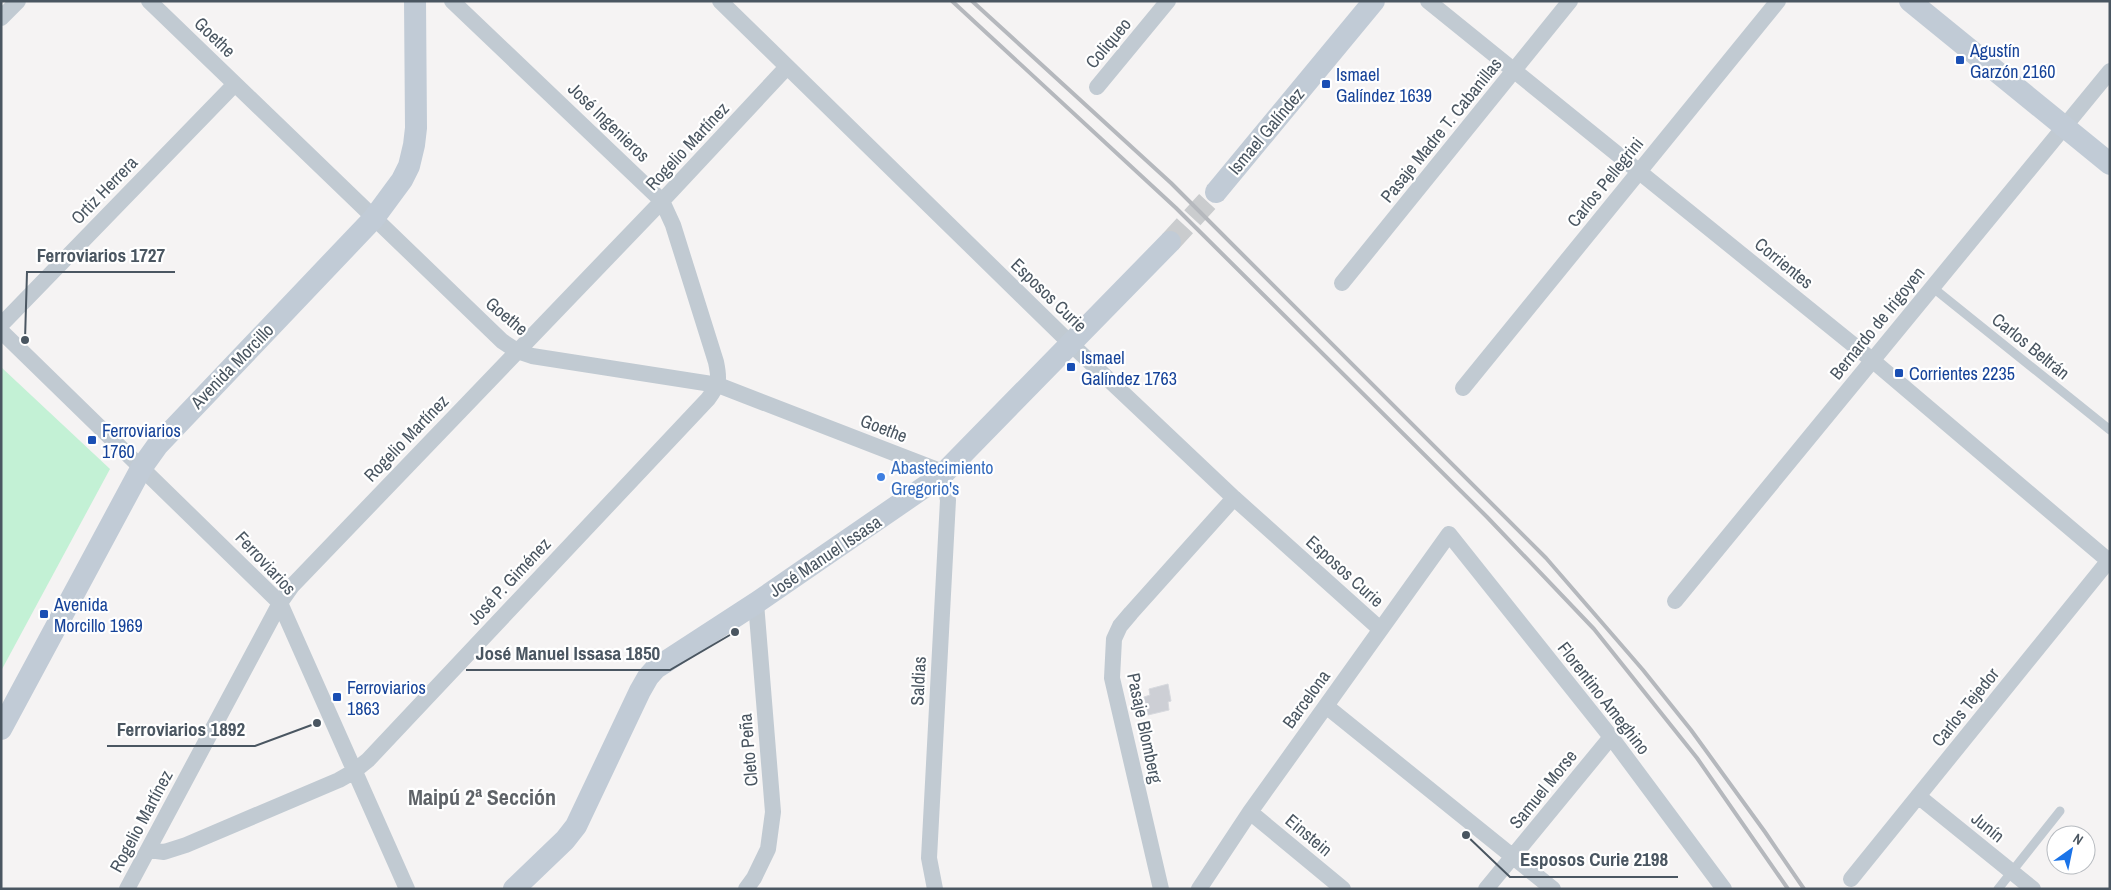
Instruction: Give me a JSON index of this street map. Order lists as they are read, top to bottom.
{
  "streets": {
    "main road": ["Ismael Galíndez", "Avenida Morcillo", "José Manuel Issasa"],
    "street": [
      "Goethe",
      "Coliqueo",
      "José Ingenieros",
      "Pasaje Madre T. Cabanillas",
      "Rogelio Martínez",
      "Carlos Pellegrini",
      "Ortiz Herrera",
      "Corrientes",
      "Esposos Curie",
      "Bernardo de Irigoyen",
      "Ferroviarios",
      "José P. Giménez",
      "Saldias",
      "Florentino Ameghino",
      "Barcelona",
      "Carlos Tejedor",
      "Pasaje Blomberg",
      "Cleto Peña",
      "Samuel Morse",
      "Junín",
      "Einstein"
    ],
    "lane": ["Carlos Beltrán"]
  },
  "crossings": [
    ["Goethe", "José Ingenieros"],
    ["Goethe", "Rogelio Martínez"],
    ["Goethe", "Ortiz Herrera"],
    ["Goethe", "Avenida Morcillo"],
    ["Goethe", "José Manuel Issasa"],
    ["Goethe", "José P. Giménez"],
    ["Goethe", "Saldias"],
    ["José Ingenieros", "Rogelio Martínez"],
    ["José Ingenieros", "José P. Giménez"],
    ["Pasaje Madre T. Cabanillas", "Corrientes"],
    ["Rogelio Martínez", "Esposos Curie"],
    ["Rogelio Martínez", "Ferroviarios"],
    ["Rogelio Martínez", "José P. Giménez"],
    ["Carlos Pellegrini", "Corrientes"],
    ["Corrientes", "Bernardo de Irigoyen"],
    ["Corrientes", "Carlos Tejedor"],
    ["Esposos Curie", "José Manuel Issasa"],
    ["Esposos Curie", "Barcelona"],
    ["Esposos Curie", "Pasaje Blomberg"],
    ["Bernardo de Irigoyen", "Carlos Beltrán"],
    ["Avenida Morcillo", "Ferroviarios"],
    ["José Manuel Issasa", "Saldias"],
    ["José Manuel Issasa", "Cleto Peña"],
    ["Ferroviarios", "José P. Giménez"],
    ["Florentino Ameghino", "Barcelona"],
    ["Florentino Ameghino", "Samuel Morse"],
    ["Barcelona", "Einstein"],
    ["Carlos Tejedor", "Junín"]
  ],
  "districts": ["Maipú 2ª Sección"],
  "places": {
    "transit": [
      "Agustín Garzón 2160",
      "Ismael Galíndez 1639",
      "Ismael Galíndez 1763",
      "Corrientes 2235",
      "Ferroviarios 1760",
      "Avenida Morcillo 1969",
      "Ferroviarios 1863"
    ],
    "other": [
      "Ferroviarios 1727",
      "Abastecimiento Gregorio's",
      "José Manuel Issasa 1850",
      "Ferroviarios 1892",
      "Esposos Curie 2198"
    ]
  },
  "north": "top right"
}
